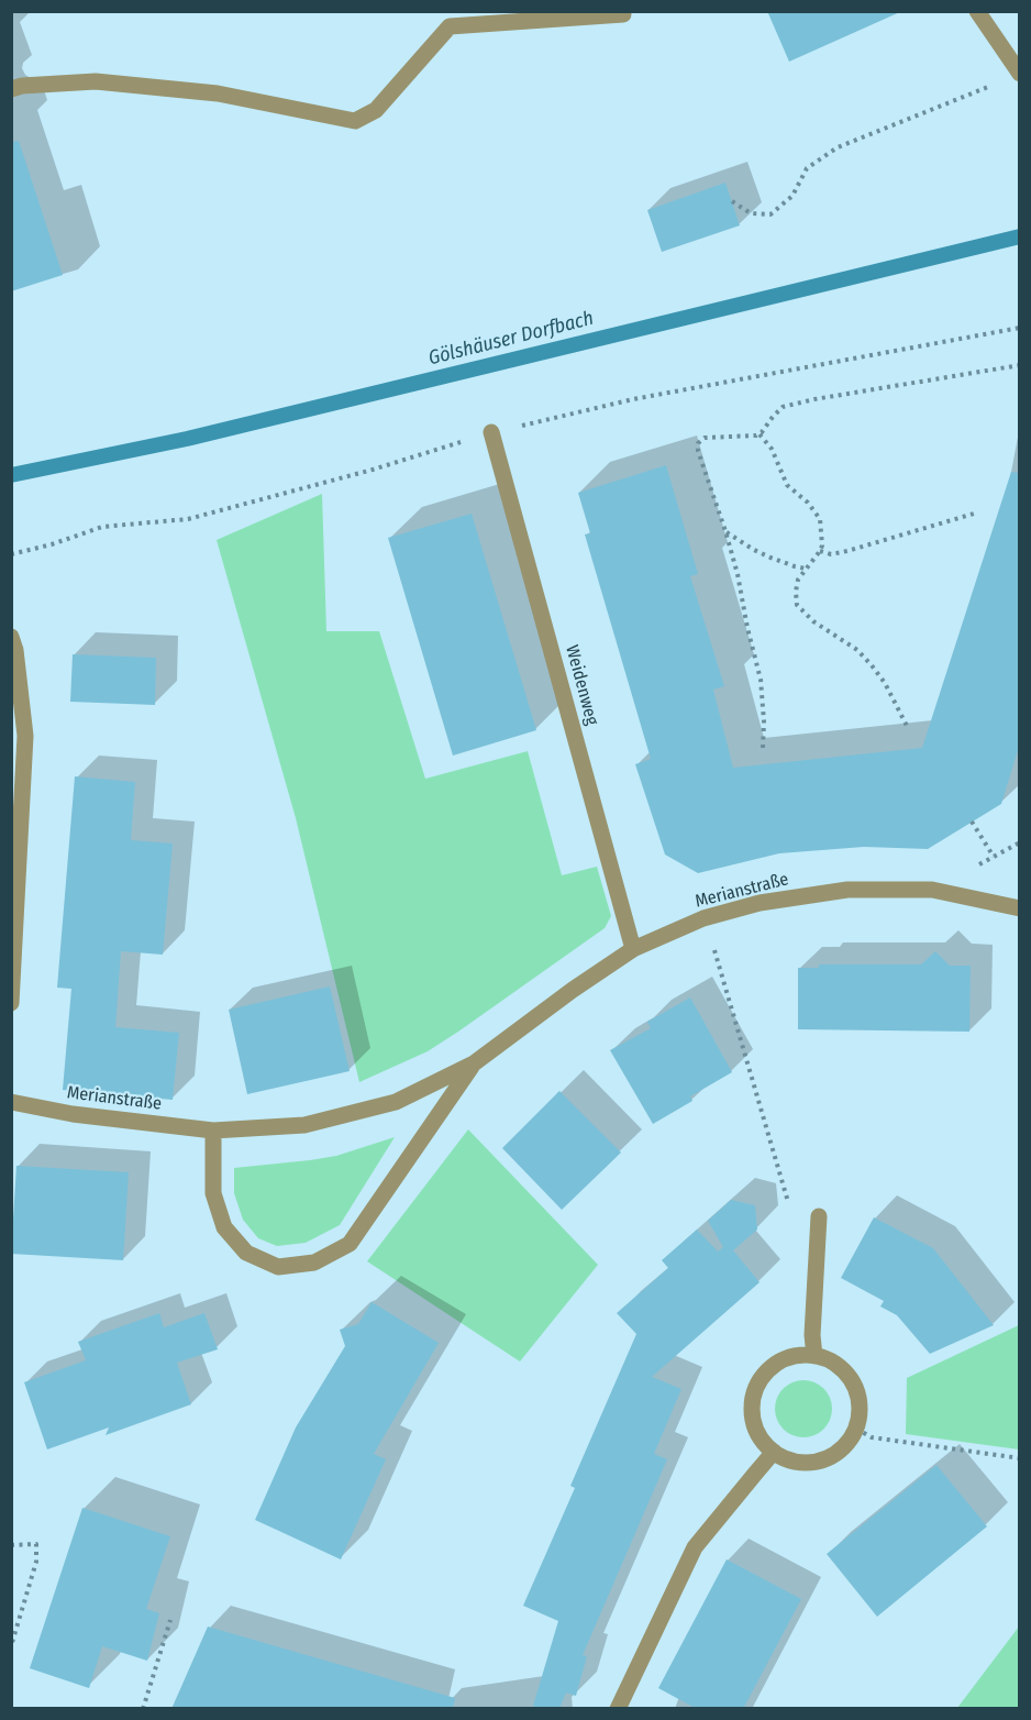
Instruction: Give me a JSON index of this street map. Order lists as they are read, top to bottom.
{
  "streets": {
    "street": ["Weidenweg", "Merianstraße"]
  },
  "crossings": [
    ["Weidenweg", "Merianstraße"]
  ],
  "water": ["Gölshäuser Dorfbach"]
}
